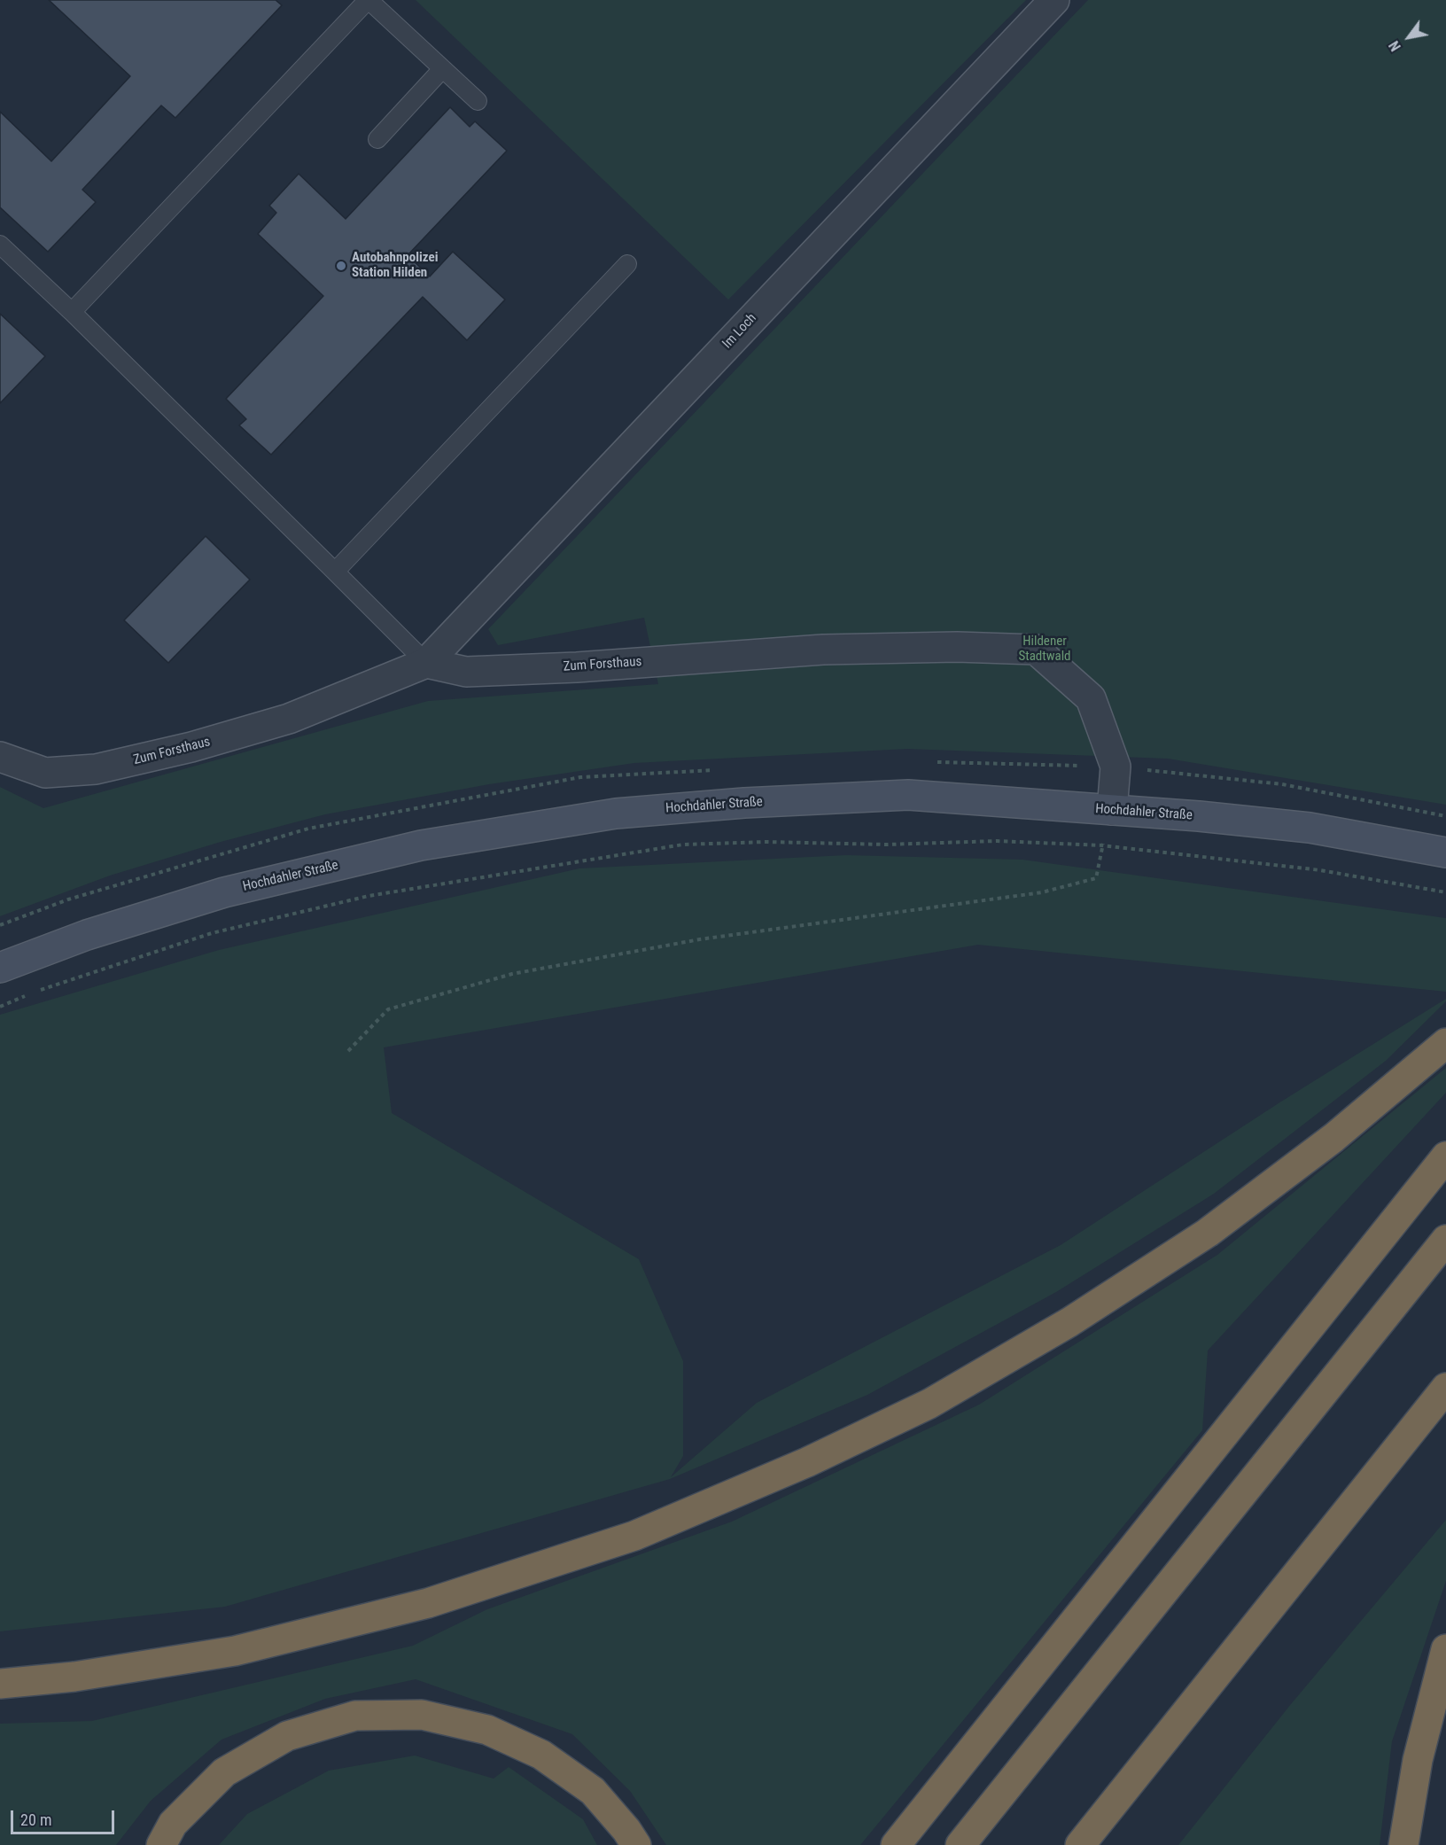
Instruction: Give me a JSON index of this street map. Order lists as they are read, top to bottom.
{
  "streets": {
    "main road": ["Hochdahler Straße"],
    "street": ["Im Loch", "Zum Forsthaus"]
  },
  "crossings": [
    ["Im Loch", "Zum Forsthaus"],
    ["Zum Forsthaus", "Hochdahler Straße"]
  ],
  "parks": ["Hildener Stadtwald"],
  "places": ["Autobahnpolizei Station Hilden"],
  "scale_bar": "20 m",
  "north": "bottom left"
}
